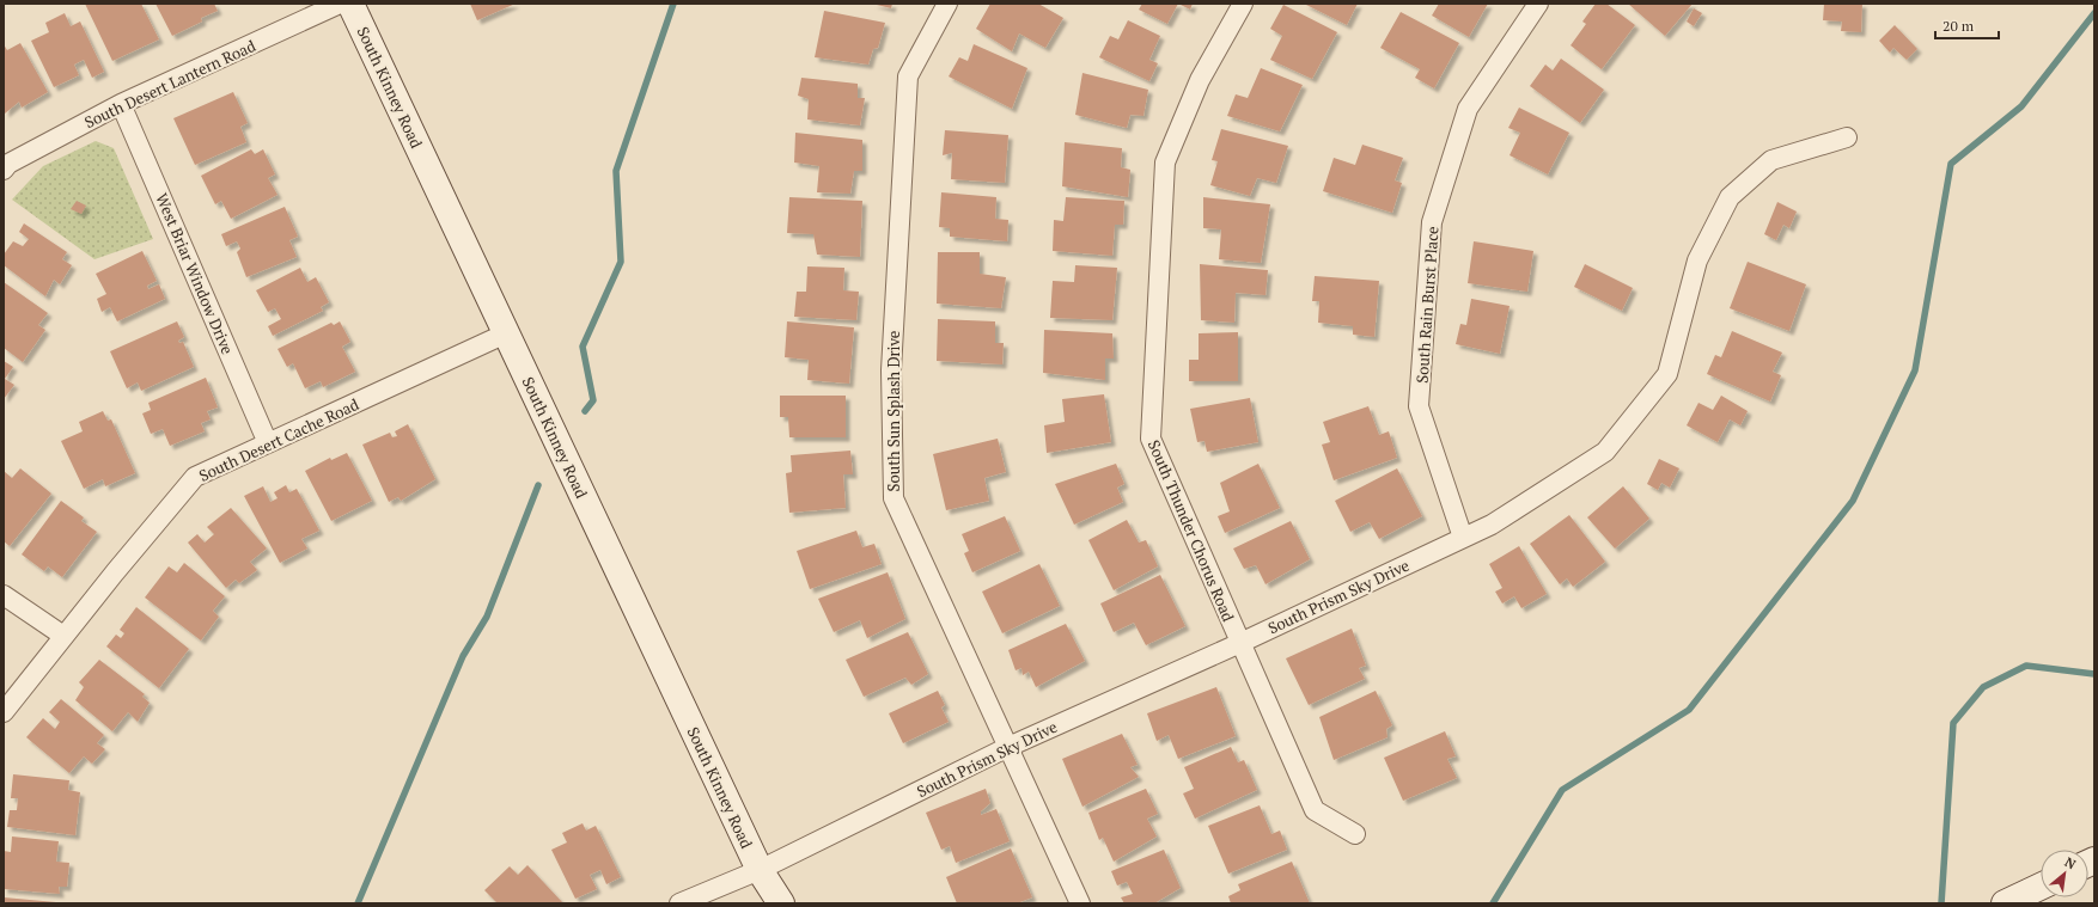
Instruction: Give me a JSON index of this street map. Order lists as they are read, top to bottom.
{
  "streets": {
    "main road": ["South Kinney Road"],
    "street": [
      "South Desert Lantern Road",
      "West Briar Window Drive",
      "South Rain Burst Place",
      "South Sun Splash Drive",
      "South Desert Cache Road",
      "South Thunder Chorus Road",
      "South Prism Sky Drive"
    ]
  },
  "crossings": [
    ["South Desert Lantern Road", "West Briar Window Drive"],
    ["South Kinney Road", "South Desert Cache Road"],
    ["South Kinney Road", "South Prism Sky Drive"],
    ["West Briar Window Drive", "South Desert Cache Road"],
    ["South Rain Burst Place", "South Prism Sky Drive"],
    ["South Sun Splash Drive", "South Prism Sky Drive"],
    ["South Thunder Chorus Road", "South Prism Sky Drive"]
  ],
  "scale_bar": "20 m",
  "north": "top right"
}
